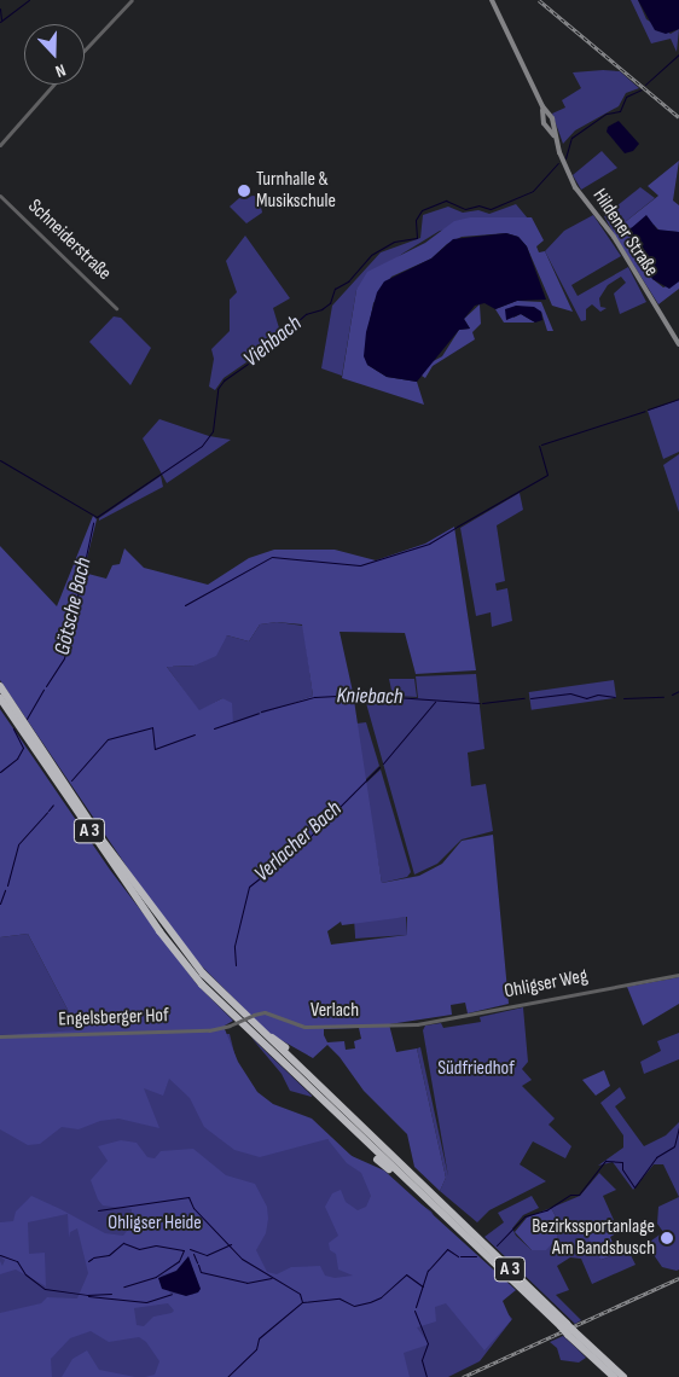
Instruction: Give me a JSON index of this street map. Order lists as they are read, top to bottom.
{
  "streets": {
    "highway": ["A 3"],
    "main road": ["Hildener Straße"],
    "street": [
      "Schneiderstraße",
      "Ohligser Weg",
      "Verlach",
      "Engelsberger Hof"
    ]
  },
  "crossings": [
    ["A 3", "Verlach"],
    ["A 3", "Engelsberger Hof"],
    ["Ohligser Weg", "Verlach"],
    ["Verlach", "Engelsberger Hof"]
  ],
  "water": [
    "Viehbach",
    "Götsche Bach",
    "Kniebach",
    "Verlacher Bach"
  ],
  "parks": ["Südfriedhof", "Ohligser Heide"],
  "places": ["Turnhalle & Musikschule", "Bezirkssportanlage Am Bandsbusch"],
  "north": "bottom"
}
